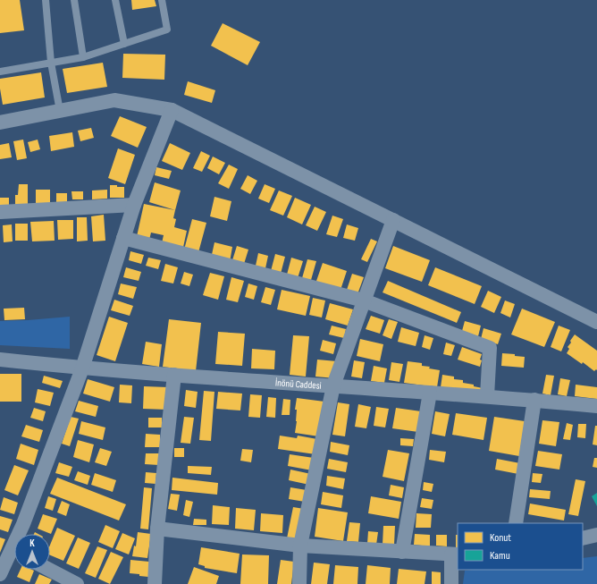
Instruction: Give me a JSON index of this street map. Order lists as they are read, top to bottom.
{
  "streets": {
    "street": ["İnönü Caddesi"]
  },
  "legend": ["Konut", "Kamu"],
  "north": "top"
}
